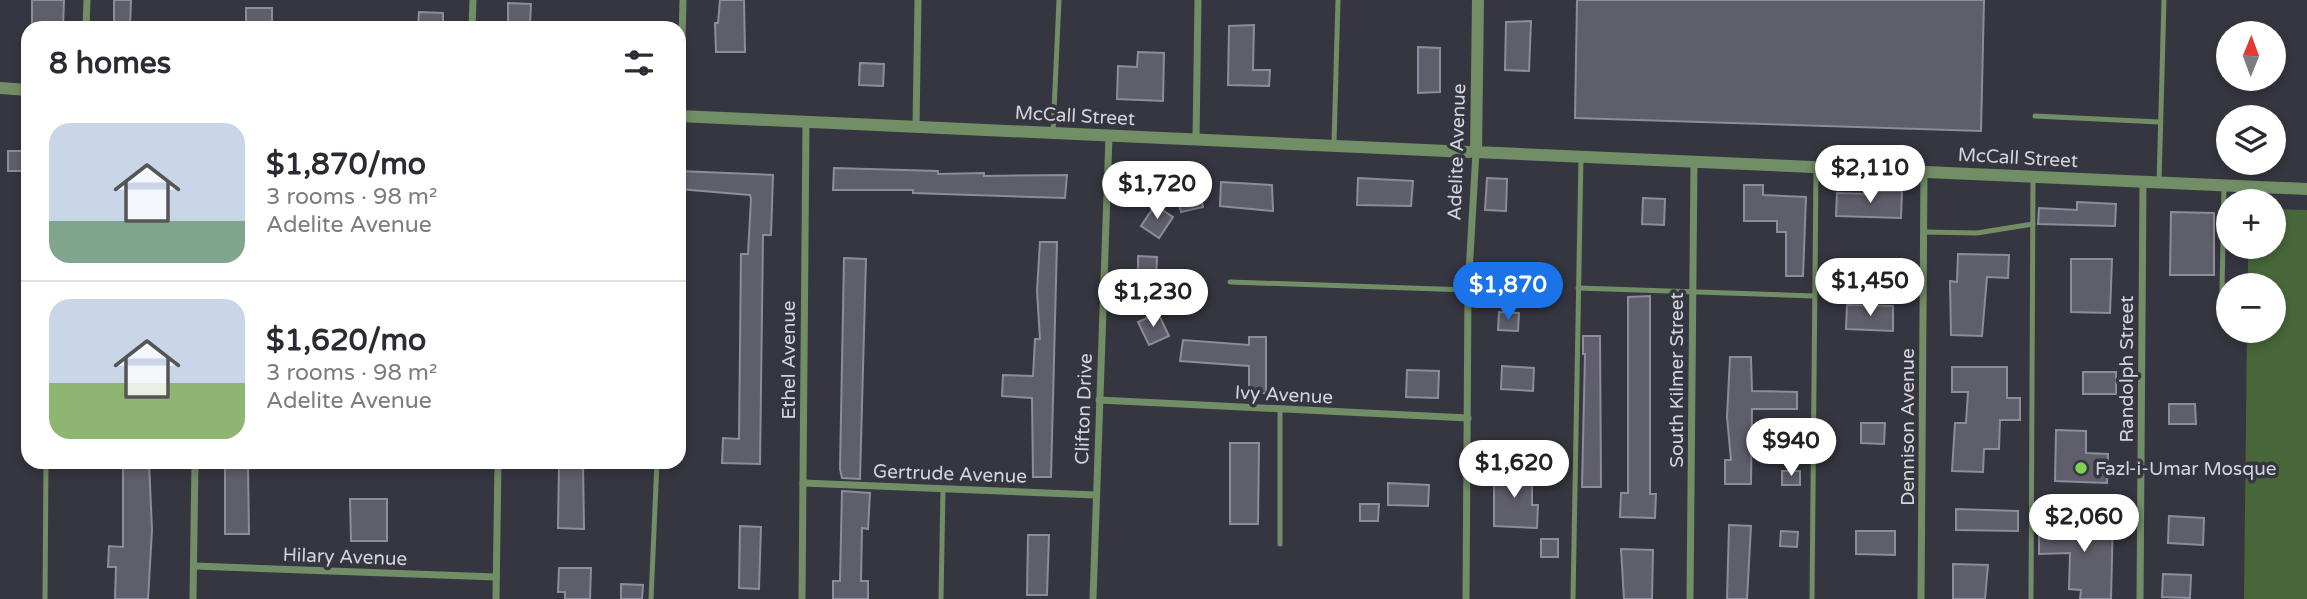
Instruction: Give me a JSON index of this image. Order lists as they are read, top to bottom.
{
  "streets": {
    "street": [
      "McCall Street",
      "Adelite Avenue",
      "Ethel Avenue",
      "Randolph Street",
      "South Kilmer Street",
      "Ivy Avenue",
      "Clifton Drive",
      "Dennison Avenue",
      "Gertrude Avenue",
      "Hilary Avenue"
    ]
  },
  "crossings": [
    ["McCall Street", "Adelite Avenue"],
    ["McCall Street", "Ethel Avenue"],
    ["McCall Street", "Randolph Street"],
    ["McCall Street", "South Kilmer Street"],
    ["McCall Street", "Clifton Drive"],
    ["McCall Street", "Dennison Avenue"],
    ["Adelite Avenue", "Ivy Avenue"],
    ["Ethel Avenue", "Gertrude Avenue"],
    ["Ivy Avenue", "Clifton Drive"],
    ["Clifton Drive", "Gertrude Avenue"]
  ],
  "places": ["Fazl-i-Umar Mosque"],
  "north": "top",
  "page": {
    "map_buttons": ["+", "−"],
    "heading": "8 homes",
    "list": [
      {
        "name": "$1,870/mo",
        "note": "3 rooms · 98 m² · Adelite Avenue"
      },
      {
        "name": "$1,620/mo",
        "note": "3 rooms · 98 m² · Adelite Avenue"
      }
    ],
    "price": [
      "$2,110",
      "$1,720",
      "$1,450",
      "$1,870",
      "$1,230",
      "$940",
      "$1,620",
      "$2,060"
    ]
  }
}
